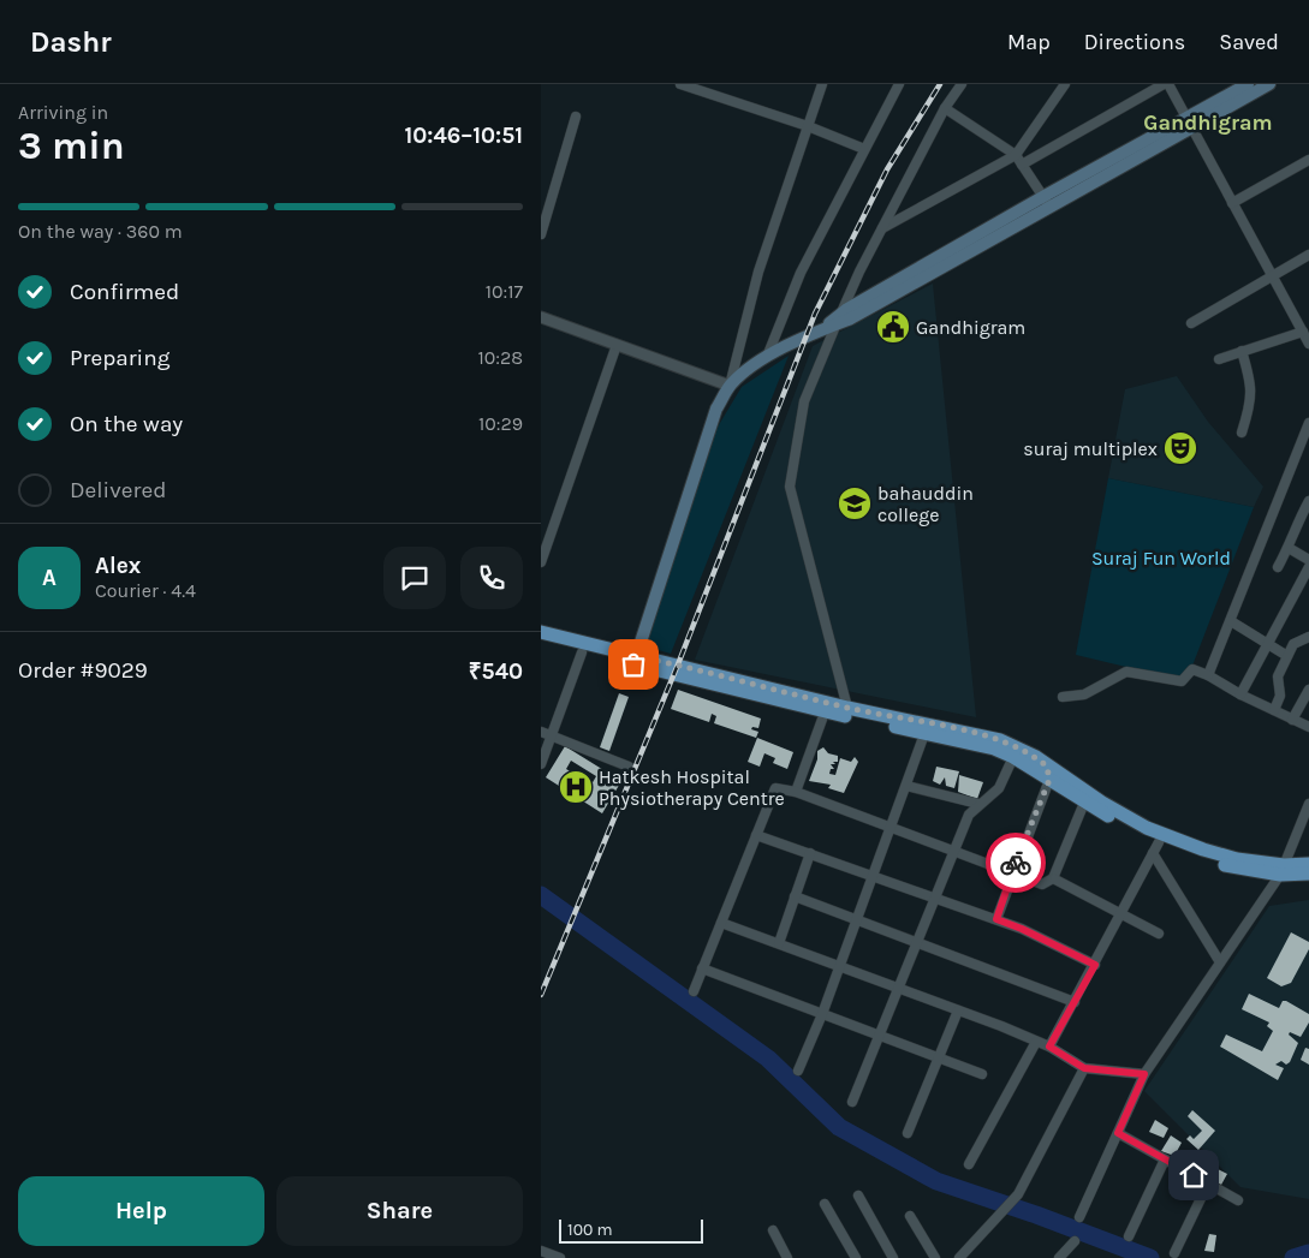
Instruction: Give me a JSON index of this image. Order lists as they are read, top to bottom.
{
  "districts": ["Gandhigram"],
  "parks": ["Suraj Fun World"],
  "places": {
    "public building": ["Gandhigram"],
    "theatre": ["suraj multiplex"],
    "school or university": ["bahauddin college"],
    "hospital": ["Hatkesh Hospital Physiotherapy Centre"]
  },
  "scale_bar": "100 m",
  "page": {
    "header": "Dashr",
    "nav": ["Map", "Directions", "Saved"],
    "heading": ["3 min", "Arriving in", "10:46–10:51"],
    "panel": [
      "Alex",
      "Courier · 4.4",
      "Order #9029",
      "₹540"
    ],
    "bar": "On the way · 360 m",
    "list": [
      ["Confirmed", "10:17"],
      ["Preparing", "10:28"],
      ["On the way", "10:29"],
      "Delivered"
    ],
    "round": "A",
    "buttons": ["Help", "Share"],
    "scale": "100 m"
  }
}
